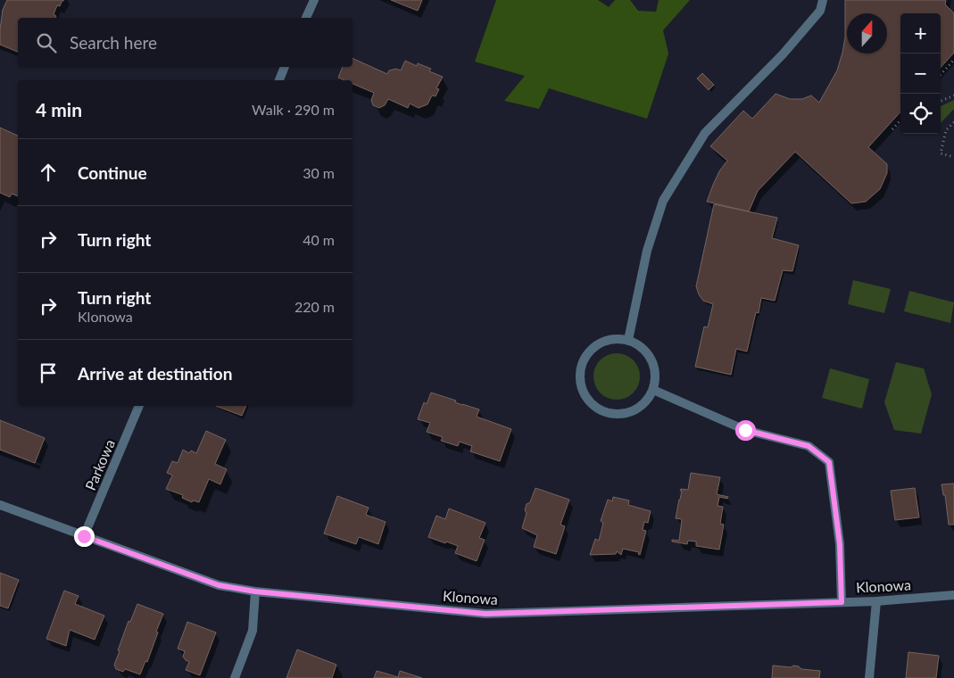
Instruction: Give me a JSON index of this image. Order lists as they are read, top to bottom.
{
  "streets": {
    "street": ["Parkowa", "Klonowa"]
  },
  "crossings": [
    ["Parkowa", "Klonowa"]
  ],
  "north": "top",
  "page": {
    "map_buttons": ["+", "−"],
    "search": "Search here",
    "heading": ["4 min", "Walk · 290 m"],
    "list": [
      ["Continue", "30 m"],
      ["Turn right", "40 m"],
      ["Turn right", "Klonowa", "220 m"],
      "Arrive at destination"
    ]
  }
}
